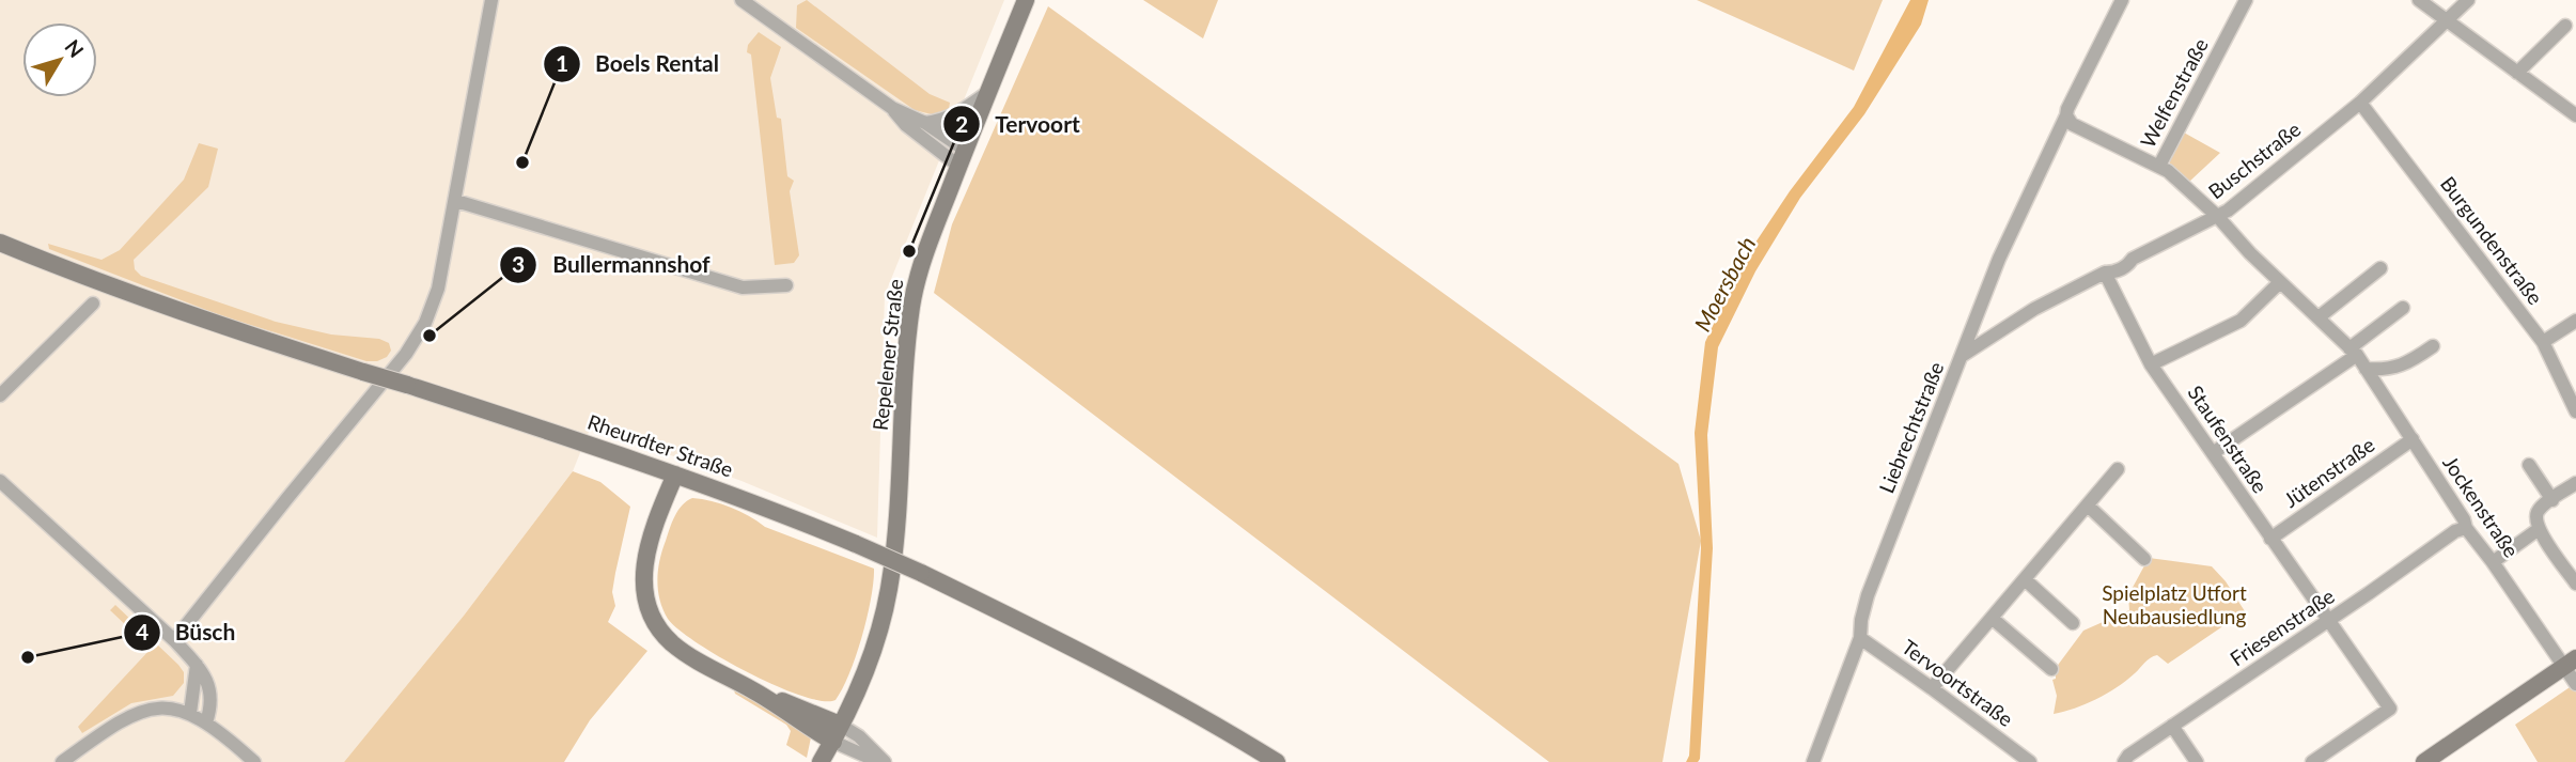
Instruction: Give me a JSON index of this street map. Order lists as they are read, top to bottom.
{
  "streets": {
    "main road": ["Repelener Straße", "Rheurdter Straße"],
    "street": [
      "Welfenstraße",
      "Buschstraße",
      "Burgundenstraße",
      "Liebrechtstraße",
      "Staufenstraße",
      "Jütenstraße",
      "Jockenstraße",
      "Friesenstraße",
      "Tervoortstraße"
    ]
  },
  "crossings": [
    ["Welfenstraße", "Jockenstraße"],
    ["Buschstraße", "Burgundenstraße"],
    ["Buschstraße", "Liebrechtstraße"],
    ["Buschstraße", "Staufenstraße"],
    ["Buschstraße", "Jockenstraße"],
    ["Liebrechtstraße", "Jockenstraße"],
    ["Liebrechtstraße", "Tervoortstraße"],
    ["Staufenstraße", "Jütenstraße"],
    ["Staufenstraße", "Friesenstraße"],
    ["Jütenstraße", "Jockenstraße"],
    ["Jockenstraße", "Friesenstraße"]
  ],
  "water": ["Moersbach"],
  "parks": ["Spielplatz Utfort Neubausiedlung"],
  "places": [
    "Boels Rental",
    "Tervoort",
    "Bullermannshof",
    "Büsch"
  ],
  "north": "top right"
}
